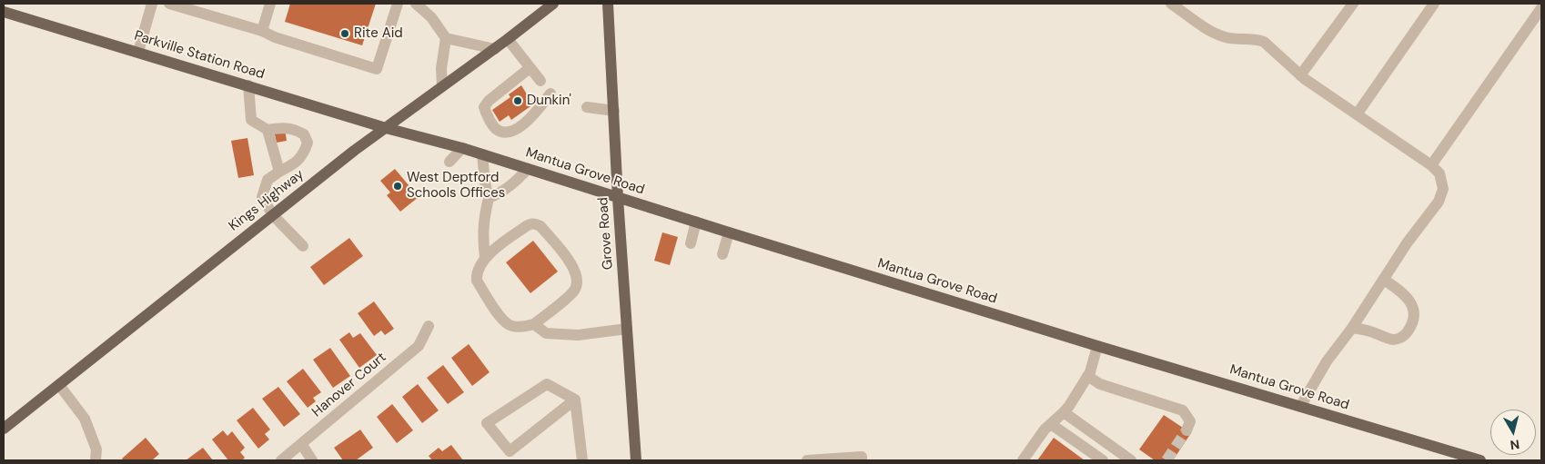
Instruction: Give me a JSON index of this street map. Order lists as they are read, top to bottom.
{
  "streets": {
    "main road": [
      "Parkville Station Road",
      "Mantua Grove Road",
      "Kings Highway",
      "Grove Road"
    ],
    "street": ["Hanover Court"]
  },
  "crossings": [
    ["Parkville Station Road", "Mantua Grove Road"],
    ["Parkville Station Road", "Kings Highway"],
    ["Mantua Grove Road", "Kings Highway"],
    ["Mantua Grove Road", "Grove Road"]
  ],
  "places": ["Rite Aid", "Dunkin'", "West Deptford Schools Offices"],
  "north": "bottom"
}
